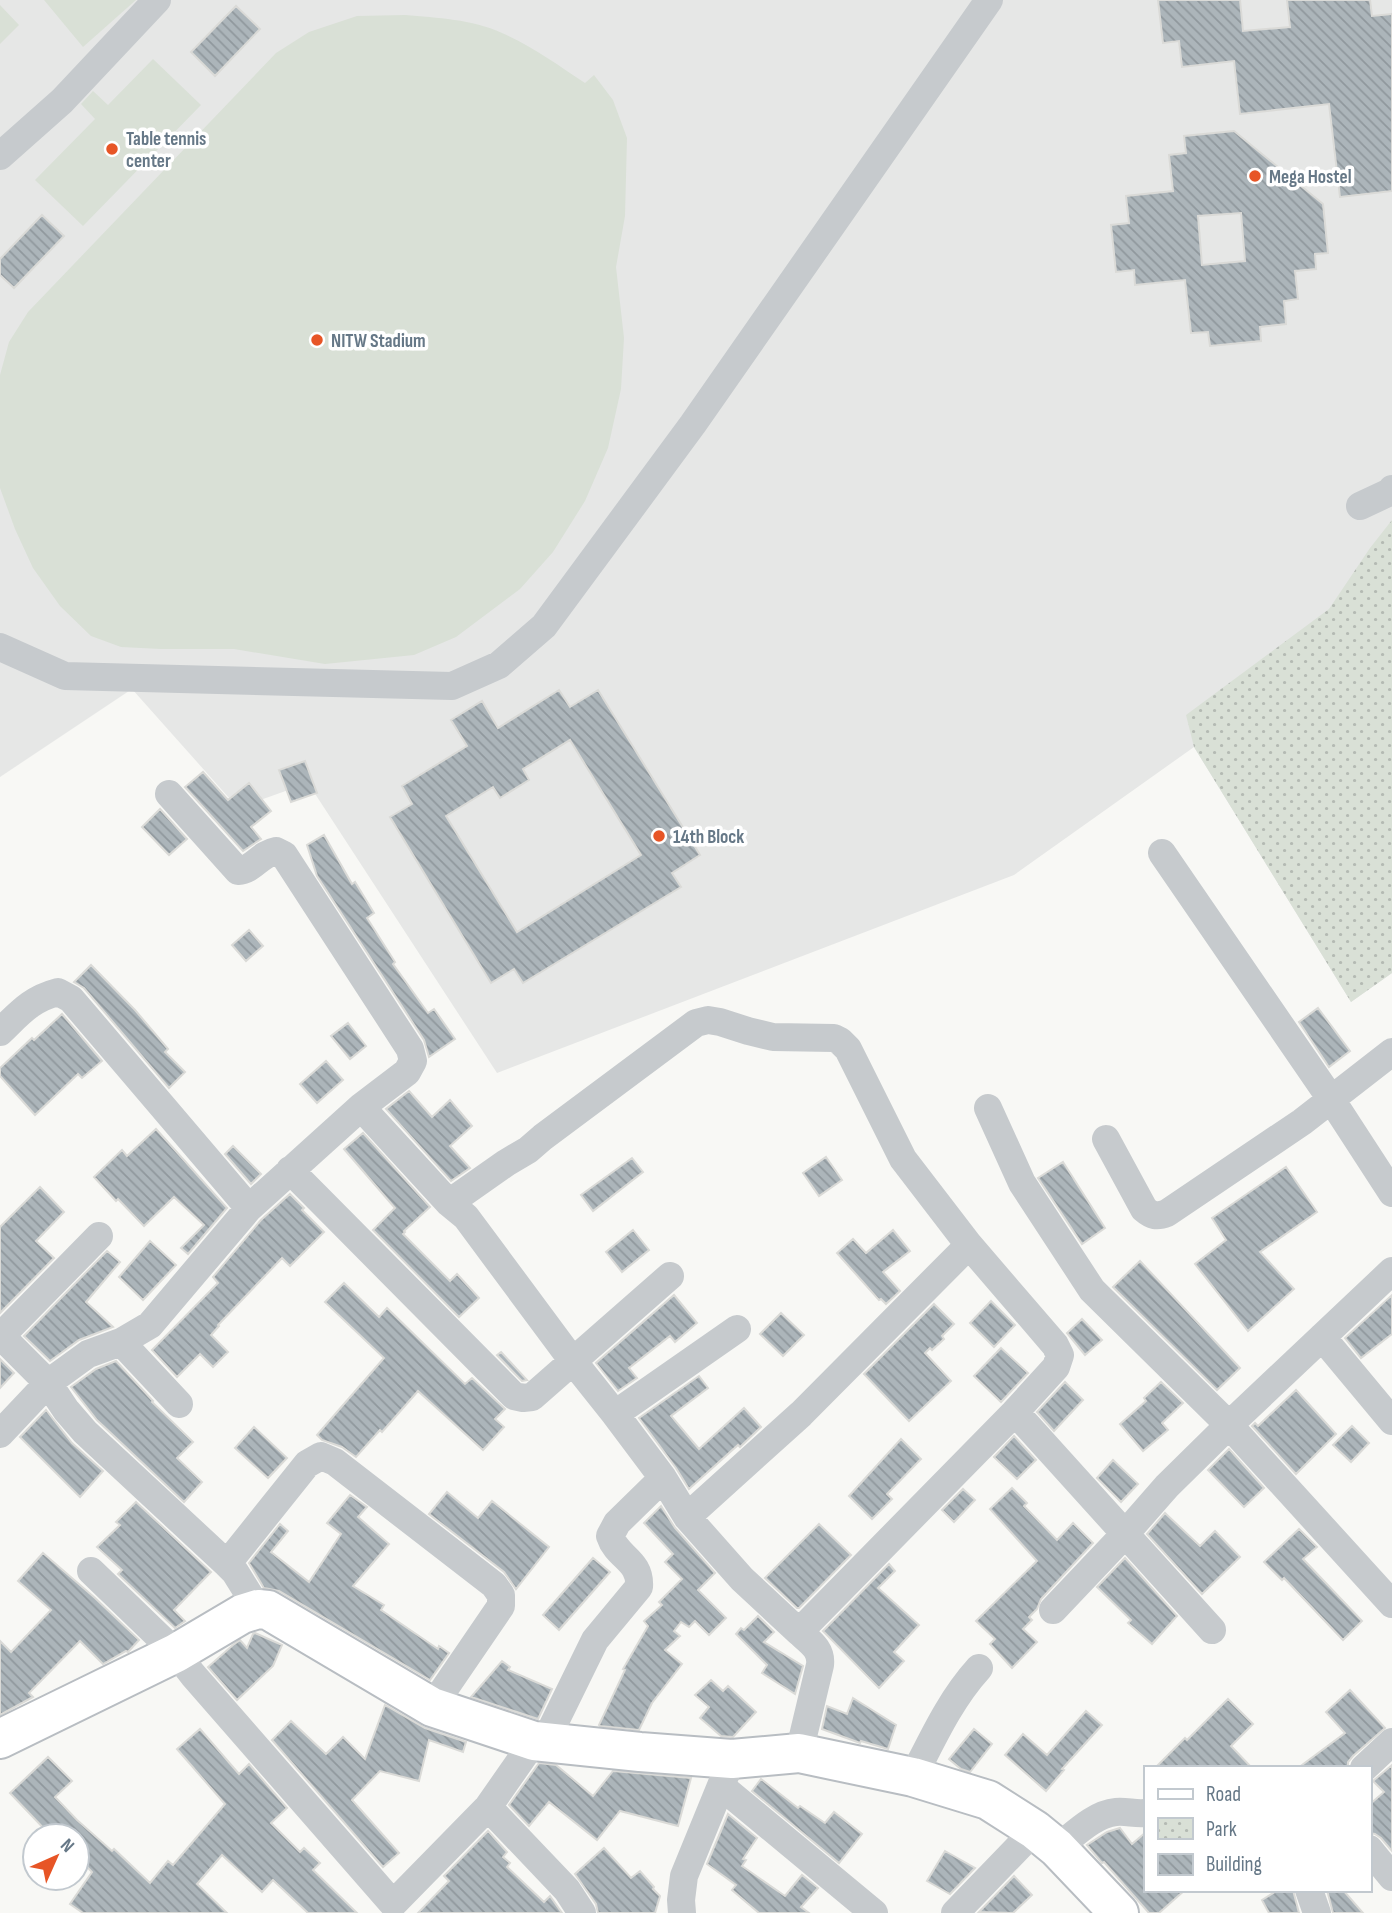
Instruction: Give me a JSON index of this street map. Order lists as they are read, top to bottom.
{
  "places": [
    "Table tennis center",
    "Mega Hostel",
    "NITW Stadium",
    "14th Block"
  ],
  "legend": ["Road", "Park", "Building"],
  "north": "top right"
}
